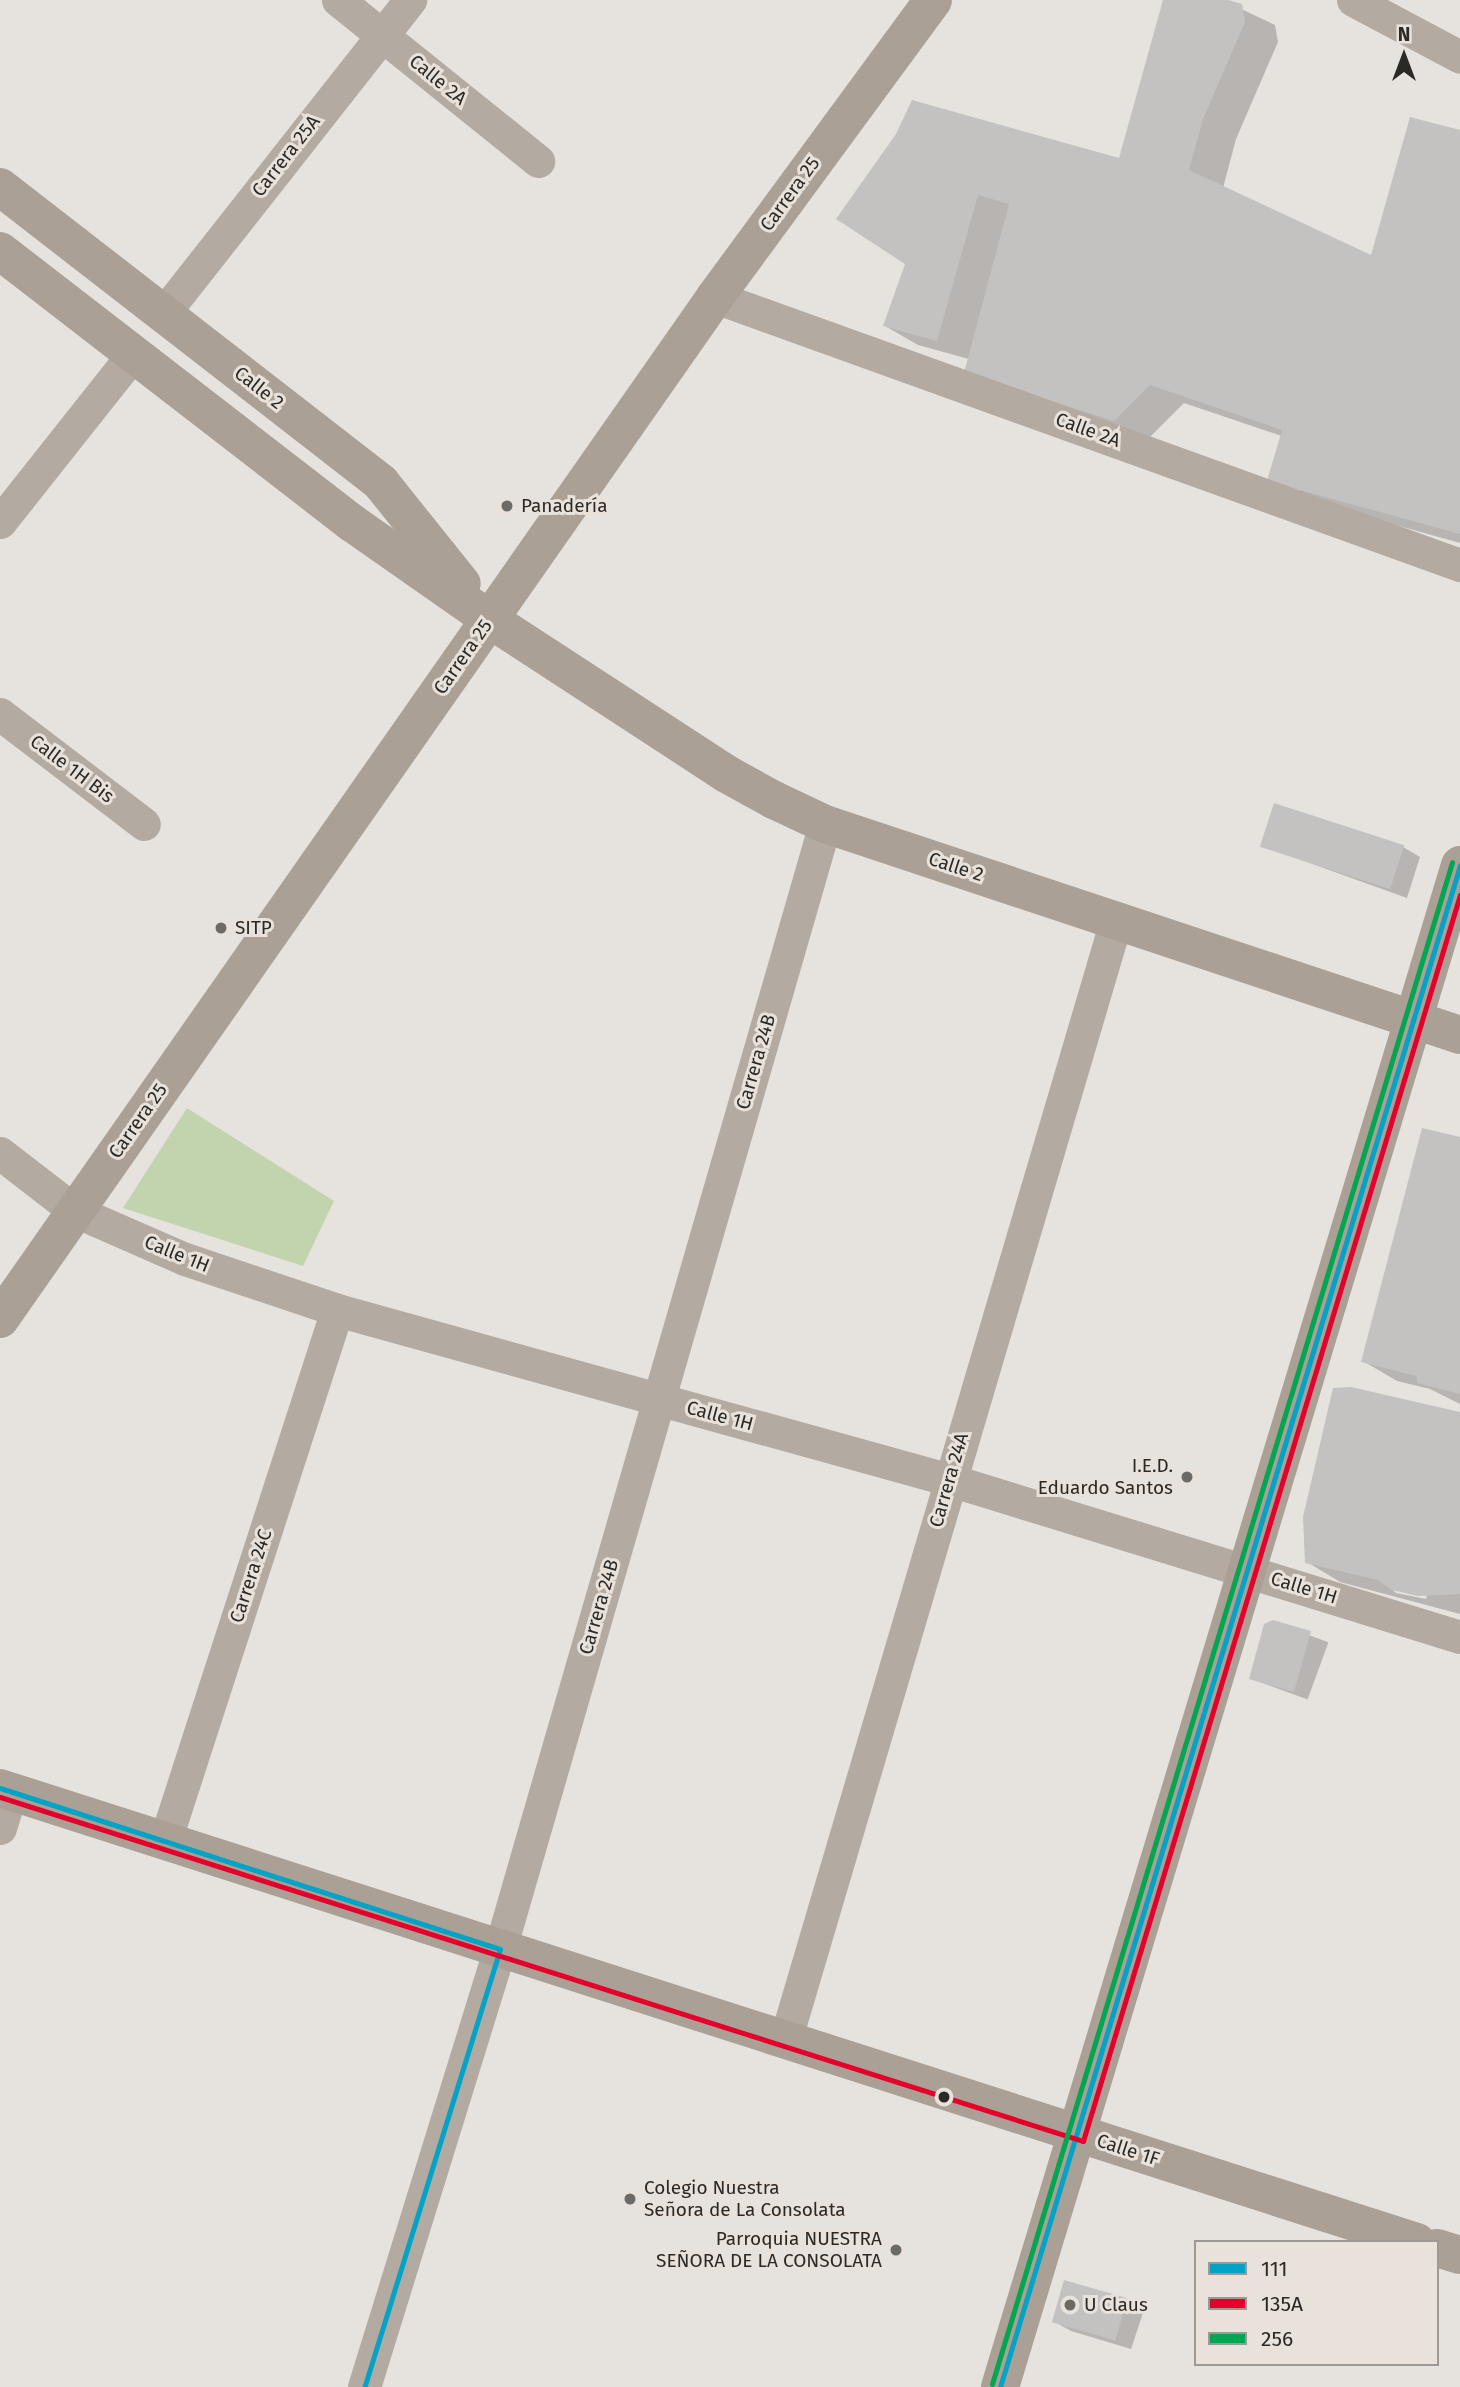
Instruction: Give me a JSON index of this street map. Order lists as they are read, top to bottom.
{
  "streets": {
    "street": [
      "Calle 2A",
      "Carrera 25A",
      "Carrera 25",
      "Calle 2",
      "Calle 1H Bis",
      "Carrera 24B",
      "Calle 1H",
      "Carrera 24A",
      "Carrera 24C",
      "Calle 1F"
    ]
  },
  "crossings": [
    ["Calle 2A", "Carrera 25A"],
    ["Calle 2A", "Carrera 25"],
    ["Carrera 25A", "Calle 2"],
    ["Carrera 25", "Calle 2"],
    ["Carrera 25", "Calle 1H"],
    ["Calle 2", "Carrera 24B"],
    ["Calle 2", "Carrera 24A"],
    ["Carrera 24B", "Calle 1H"],
    ["Carrera 24B", "Calle 1F"],
    ["Calle 1H", "Carrera 24A"],
    ["Calle 1H", "Carrera 24C"],
    ["Carrera 24A", "Calle 1F"],
    ["Carrera 24C", "Calle 1F"]
  ],
  "places": [
    "Panadería",
    "SITP",
    "I.E.D. Eduardo Santos",
    "Colegio Nuestra Señora de La Consolata",
    "Parroquia NUESTRA SEÑORA DE LA CONSOLATA",
    "U Claus"
  ],
  "lines": ["transit line 256", "transit line 111", "transit line 135A"],
  "legend": ["111", "135A", "256"],
  "north": "top"
}
